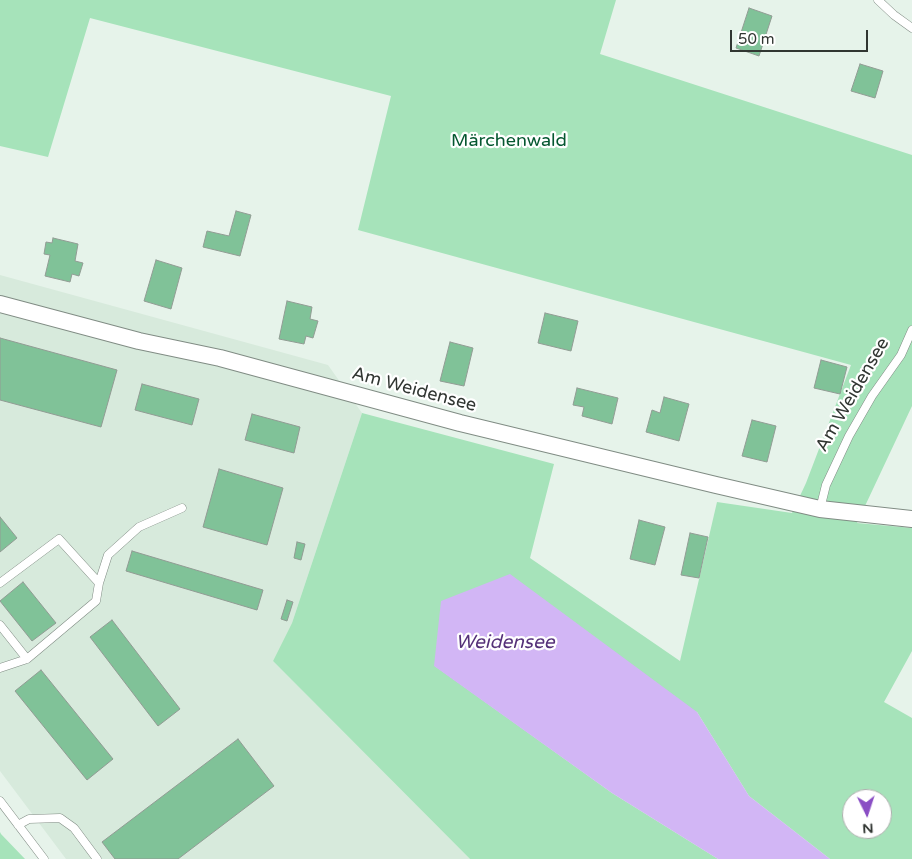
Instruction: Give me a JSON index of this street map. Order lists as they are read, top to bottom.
{
  "streets": {
    "street": ["Am Weidensee"]
  },
  "water": ["Weidensee"],
  "parks": ["Märchenwald"],
  "scale_bar": "50 m",
  "north": "bottom"
}
